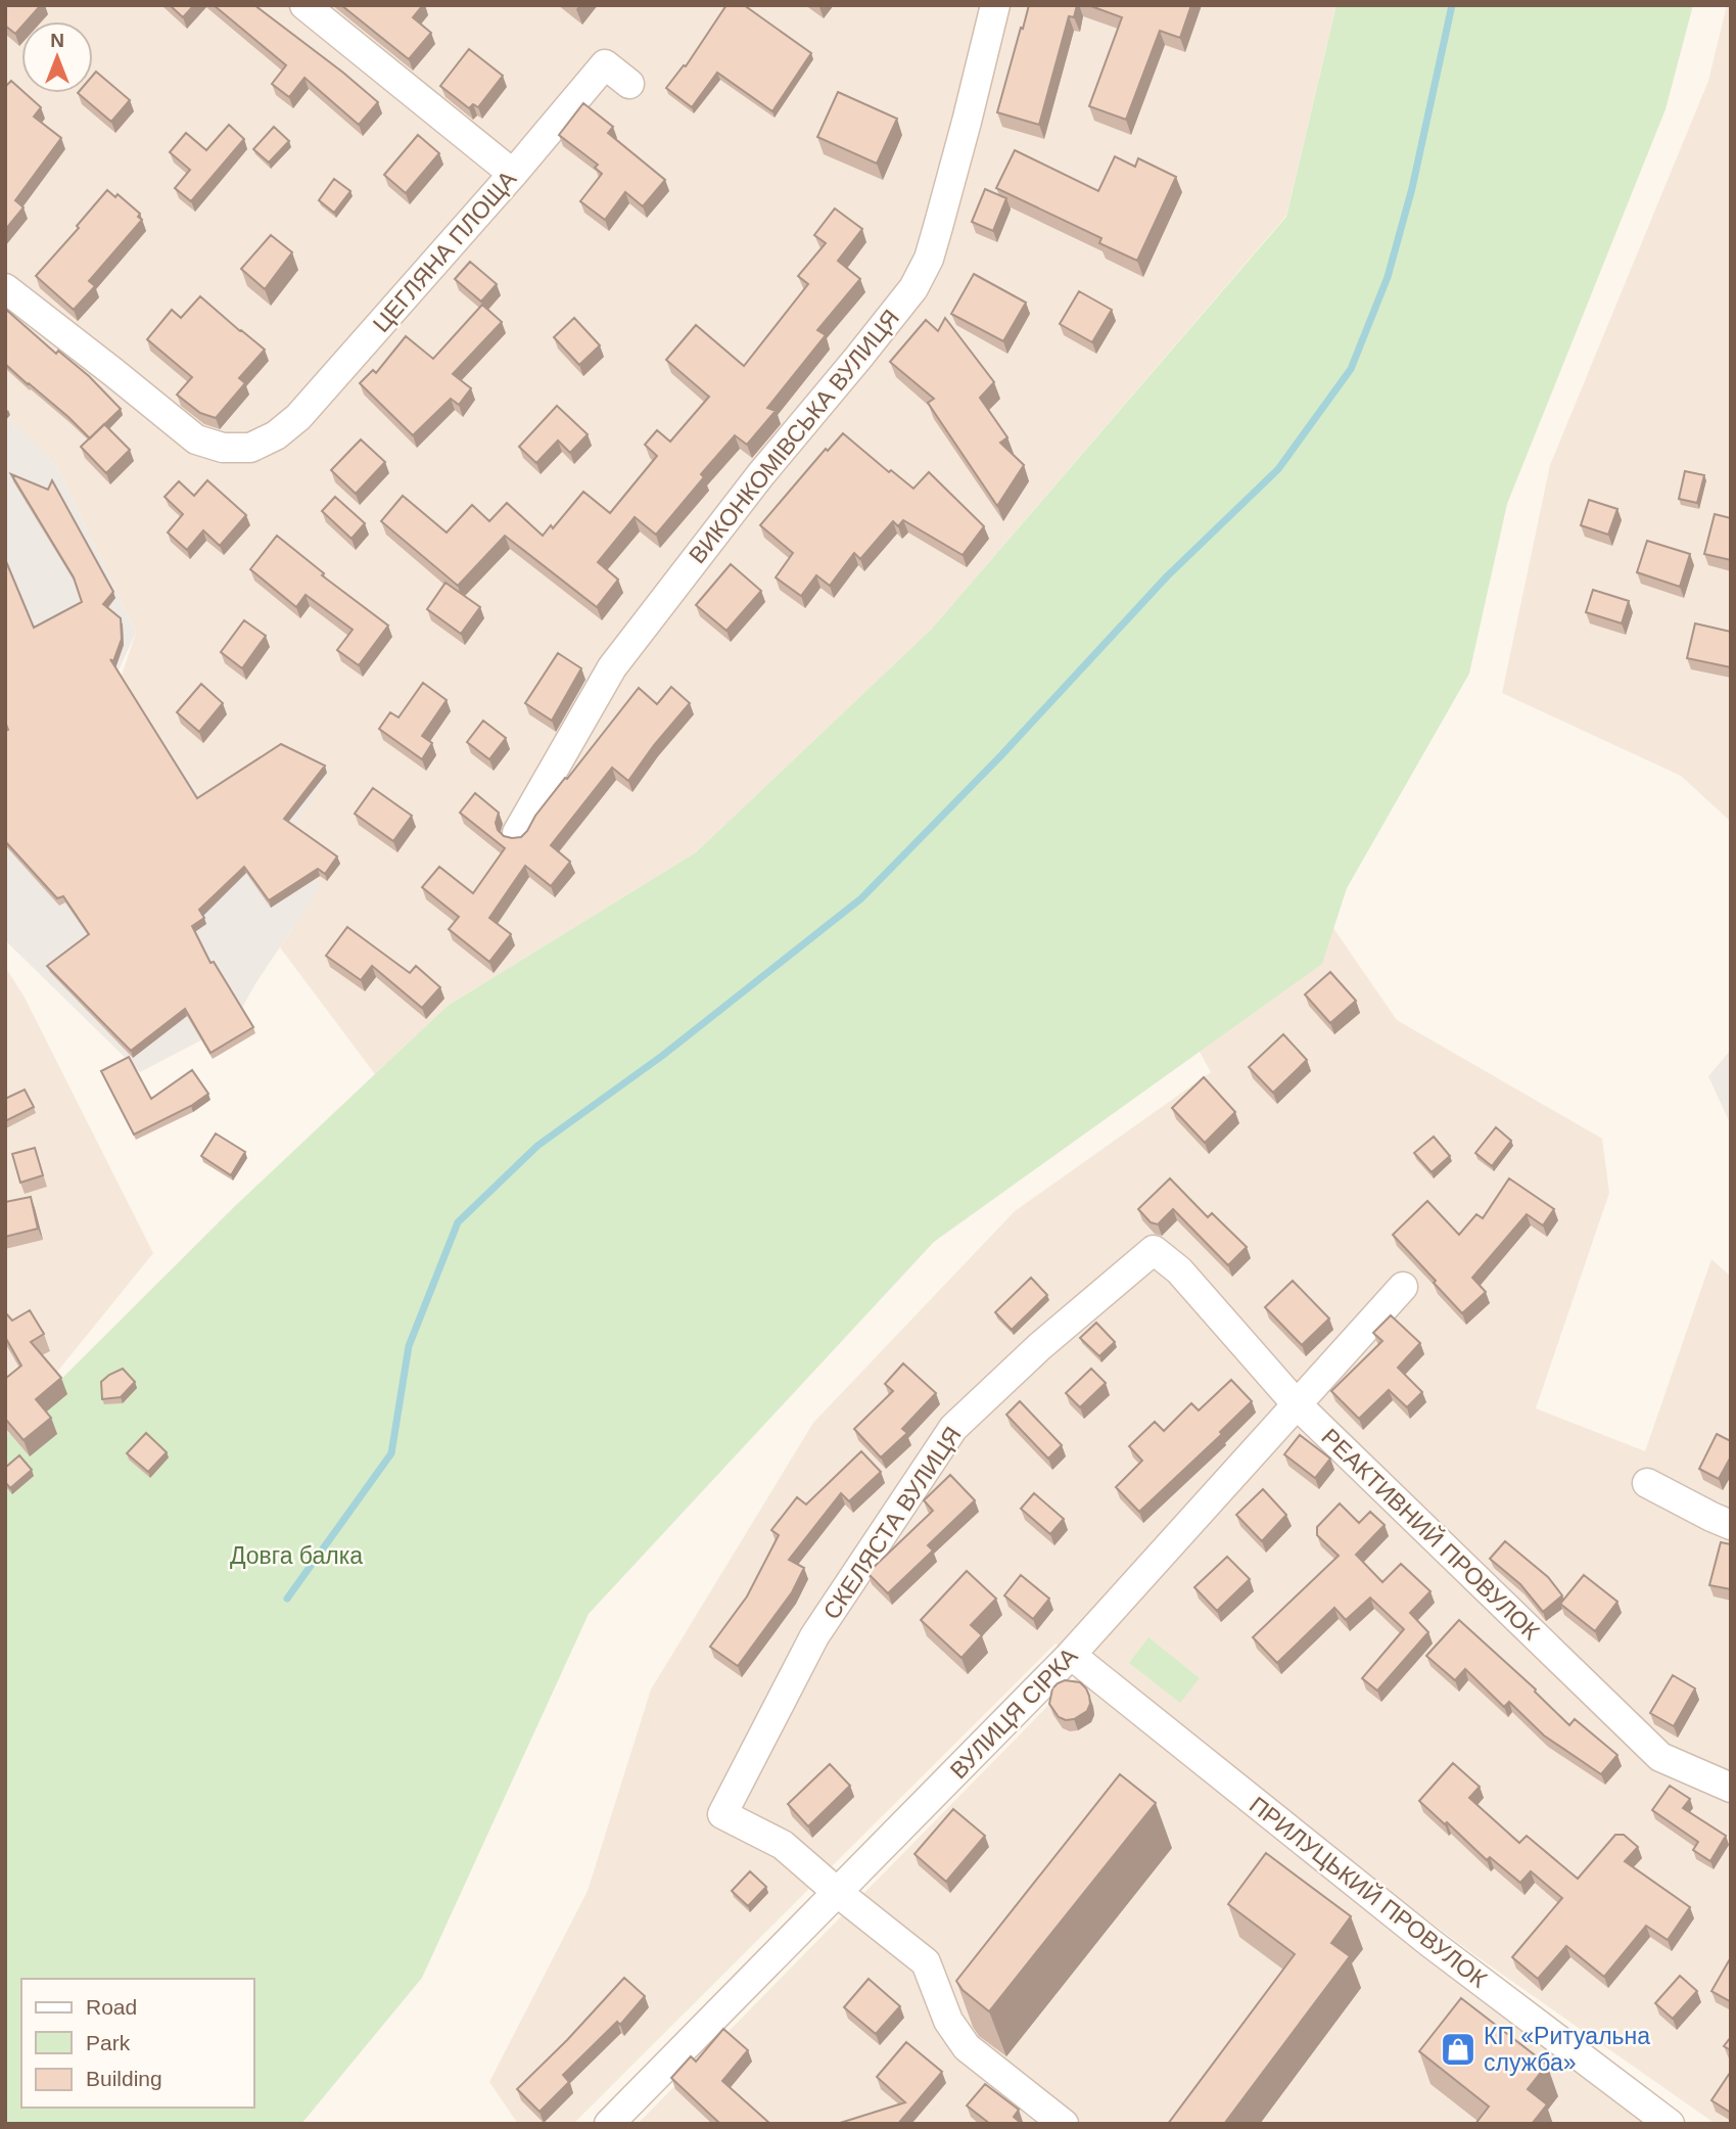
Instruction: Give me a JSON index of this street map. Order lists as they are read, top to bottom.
{
  "streets": {
    "street": [
      "ЦЕГЛЯНА ПЛОЩА",
      "ВИКОНКОМІВСЬКА ВУЛИЦЯ",
      "СКЕЛЯСТА ВУЛИЦЯ",
      "РЕАКТИВНИЙ ПРОВУЛОК",
      "ВУЛИЦЯ СІРКА",
      "ПРИЛУЦЬКИЙ ПРОВУЛОК"
    ]
  },
  "crossings": [
    ["СКЕЛЯСТА ВУЛИЦЯ", "РЕАКТИВНИЙ ПРОВУЛОК"],
    ["СКЕЛЯСТА ВУЛИЦЯ", "ВУЛИЦЯ СІРКА"],
    ["РЕАКТИВНИЙ ПРОВУЛОК", "ВУЛИЦЯ СІРКА"],
    ["ВУЛИЦЯ СІРКА", "ПРИЛУЦЬКИЙ ПРОВУЛОК"]
  ],
  "parks": ["Довга балка"],
  "places": {
    "shop": ["КП «Ритуальна служба»"]
  },
  "legend": ["Road", "Park", "Building"],
  "north": "top"
}
